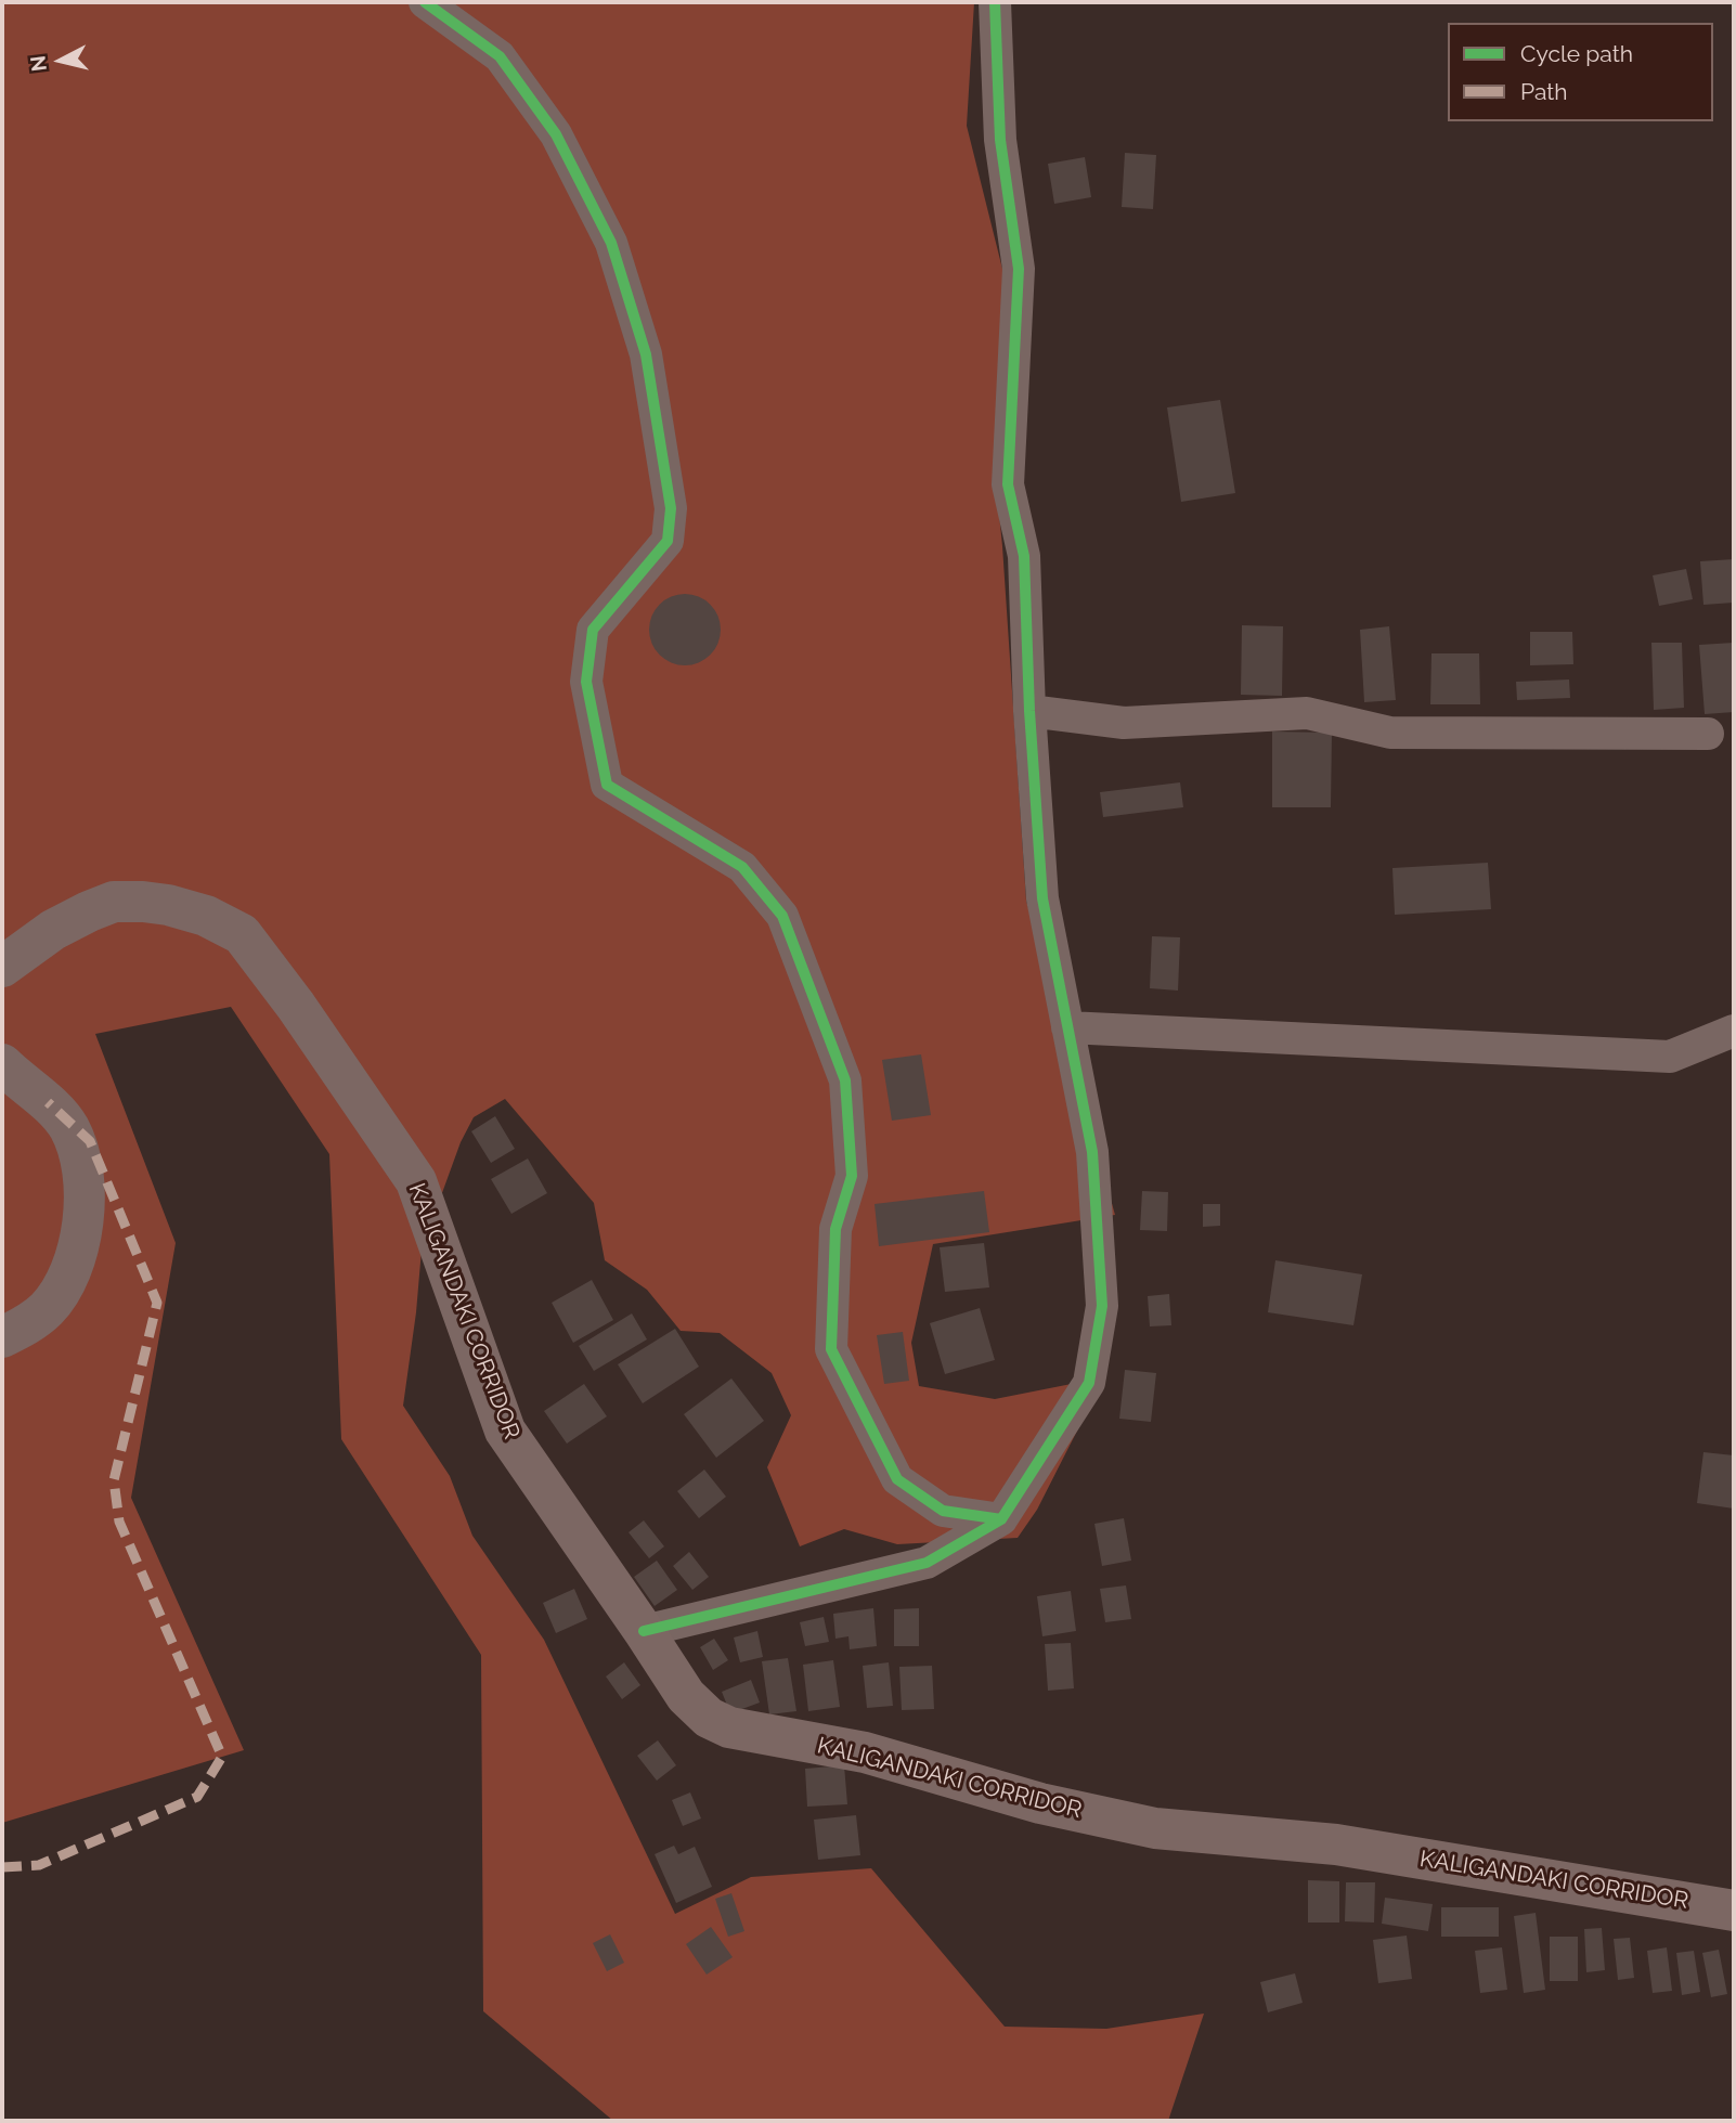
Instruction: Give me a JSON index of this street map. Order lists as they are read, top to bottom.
{
  "streets": {
    "main road": ["KALIGANDAKI CORRIDOR"]
  },
  "legend": ["Cycle path", "Path"],
  "north": "left"
}
